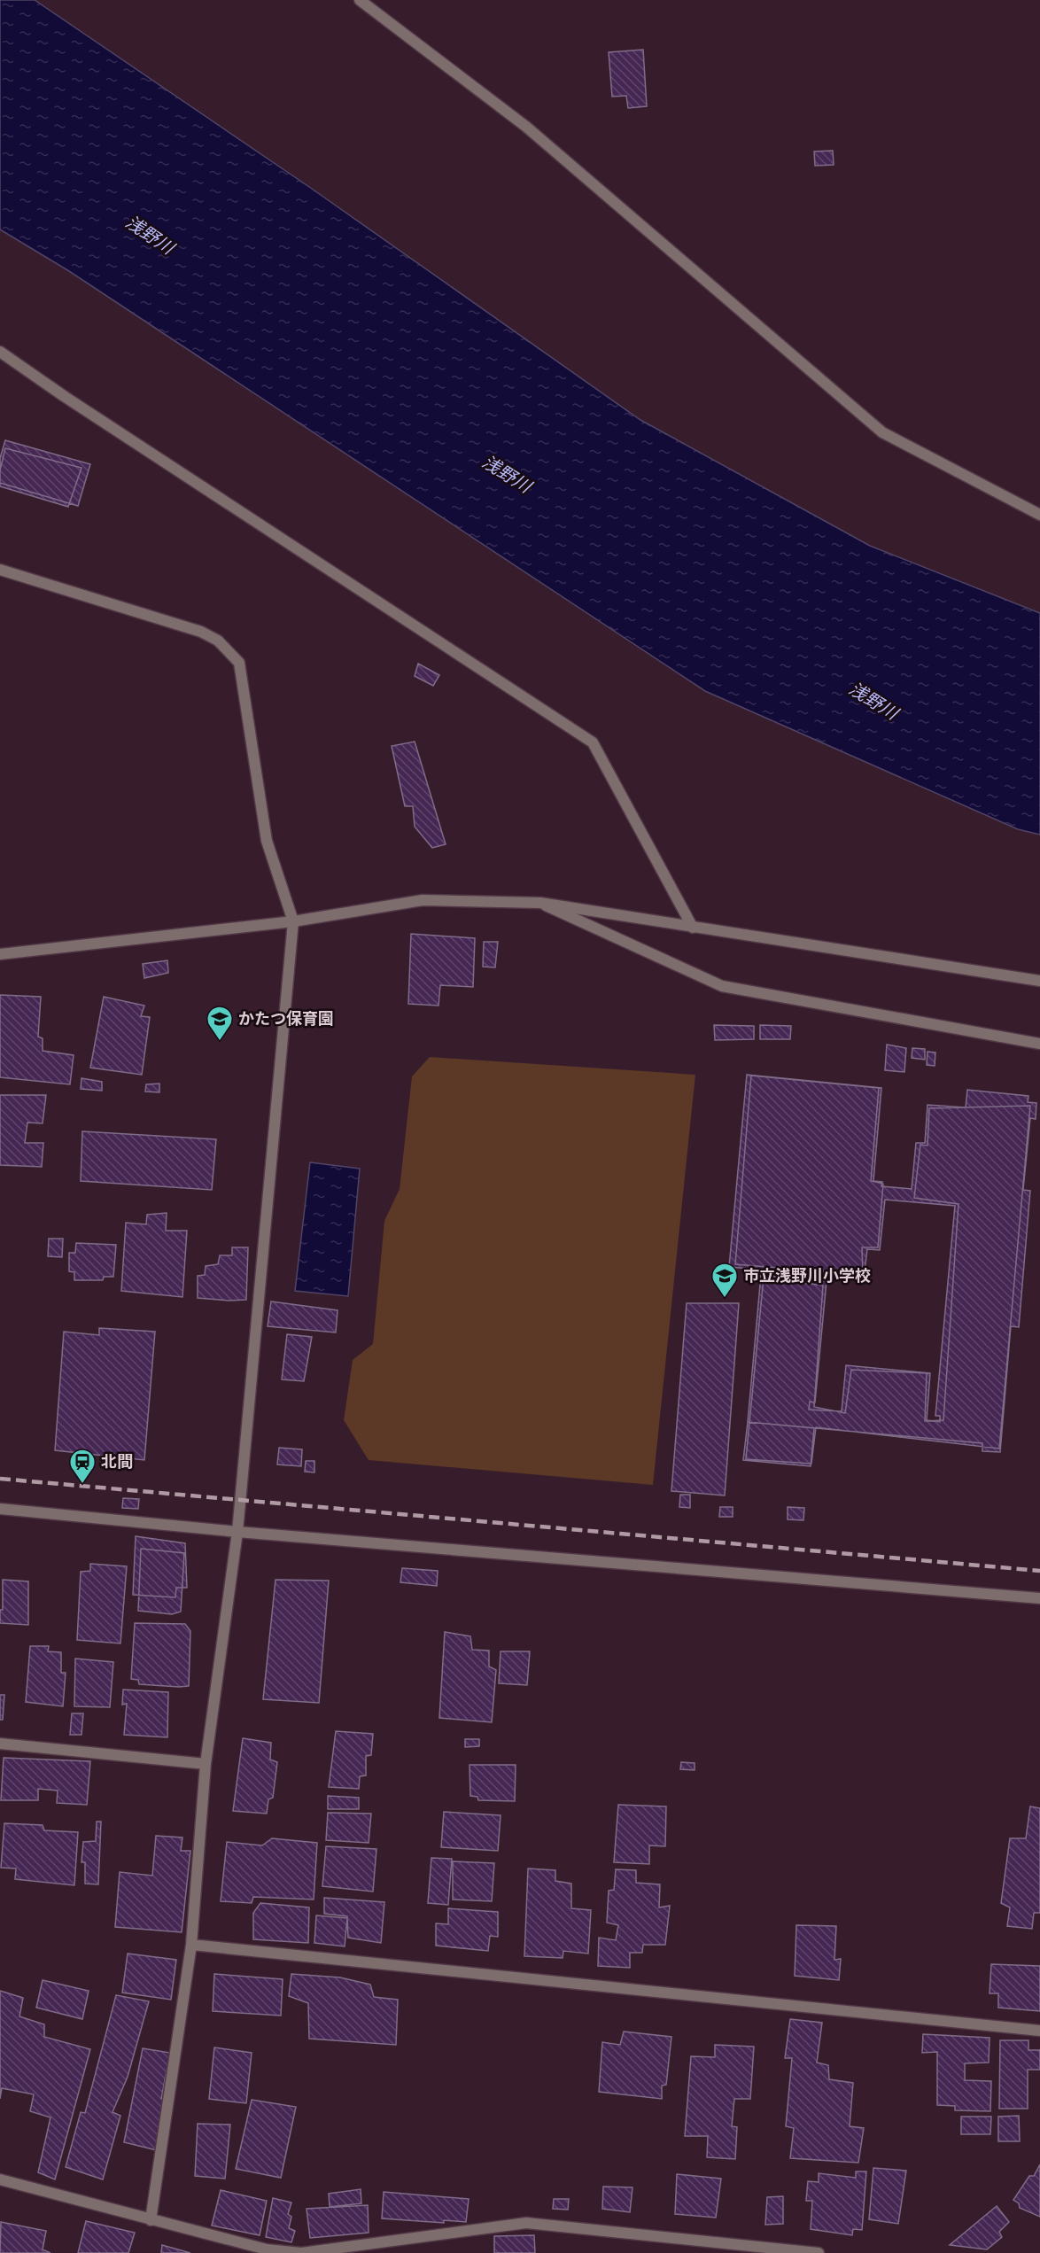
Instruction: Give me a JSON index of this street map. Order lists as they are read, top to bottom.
{
  "water": ["浅野川"],
  "places": {
    "school or university": ["かたつ保育園", "市立浅野川小学校"],
    "station": ["北間"]
  }
}
